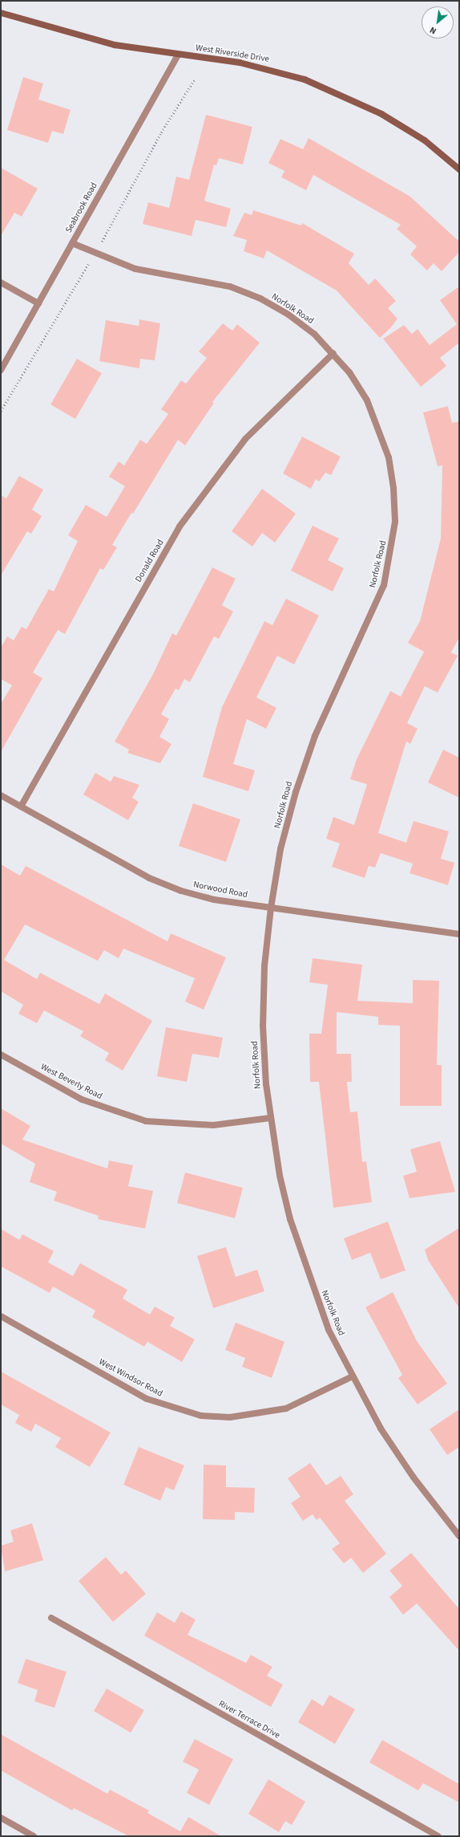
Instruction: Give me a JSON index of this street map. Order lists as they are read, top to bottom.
{
  "streets": {
    "street": [
      "West Riverside Drive",
      "Seabrook Road",
      "Norfolk Road",
      "Donald Road",
      "Norwood Road",
      "West Beverly Road",
      "West Windsor Road",
      "River Terrace Drive"
    ]
  },
  "crossings": [
    ["West Riverside Drive", "Seabrook Road"],
    ["Seabrook Road", "Norfolk Road"],
    ["Norfolk Road", "Donald Road"],
    ["Norfolk Road", "Norwood Road"],
    ["Norfolk Road", "West Beverly Road"],
    ["Norfolk Road", "West Windsor Road"],
    ["Donald Road", "Norwood Road"]
  ],
  "north": "bottom left"
}
